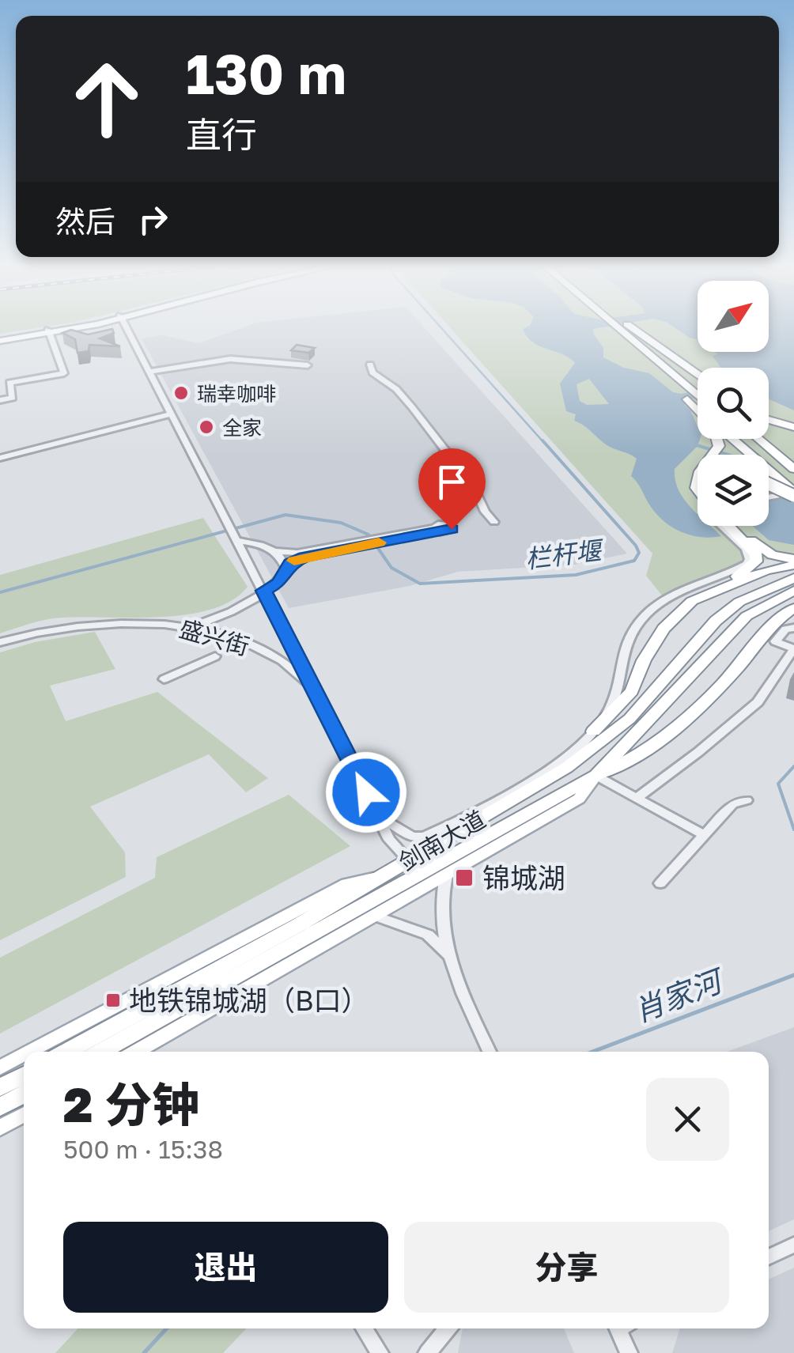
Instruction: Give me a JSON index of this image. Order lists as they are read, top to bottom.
{
  "streets": {
    "highway": ["剑南大道"],
    "street": ["盛兴街"]
  },
  "crossings": [
    ["盛兴街", "剑南大道"]
  ],
  "water": ["栏杆堰", "肖家河"],
  "places": {
    "other": ["瑞幸咖啡", "全家"],
    "transit": ["锦城湖", "地铁锦城湖（B口）"]
  },
  "north": "top right",
  "page": {
    "turn": ["130 m", "直行"],
    "then": "然后",
    "heading": ["2 分钟", "500 m · 15:38"],
    "buttons": ["退出", "分享"]
  }
}
